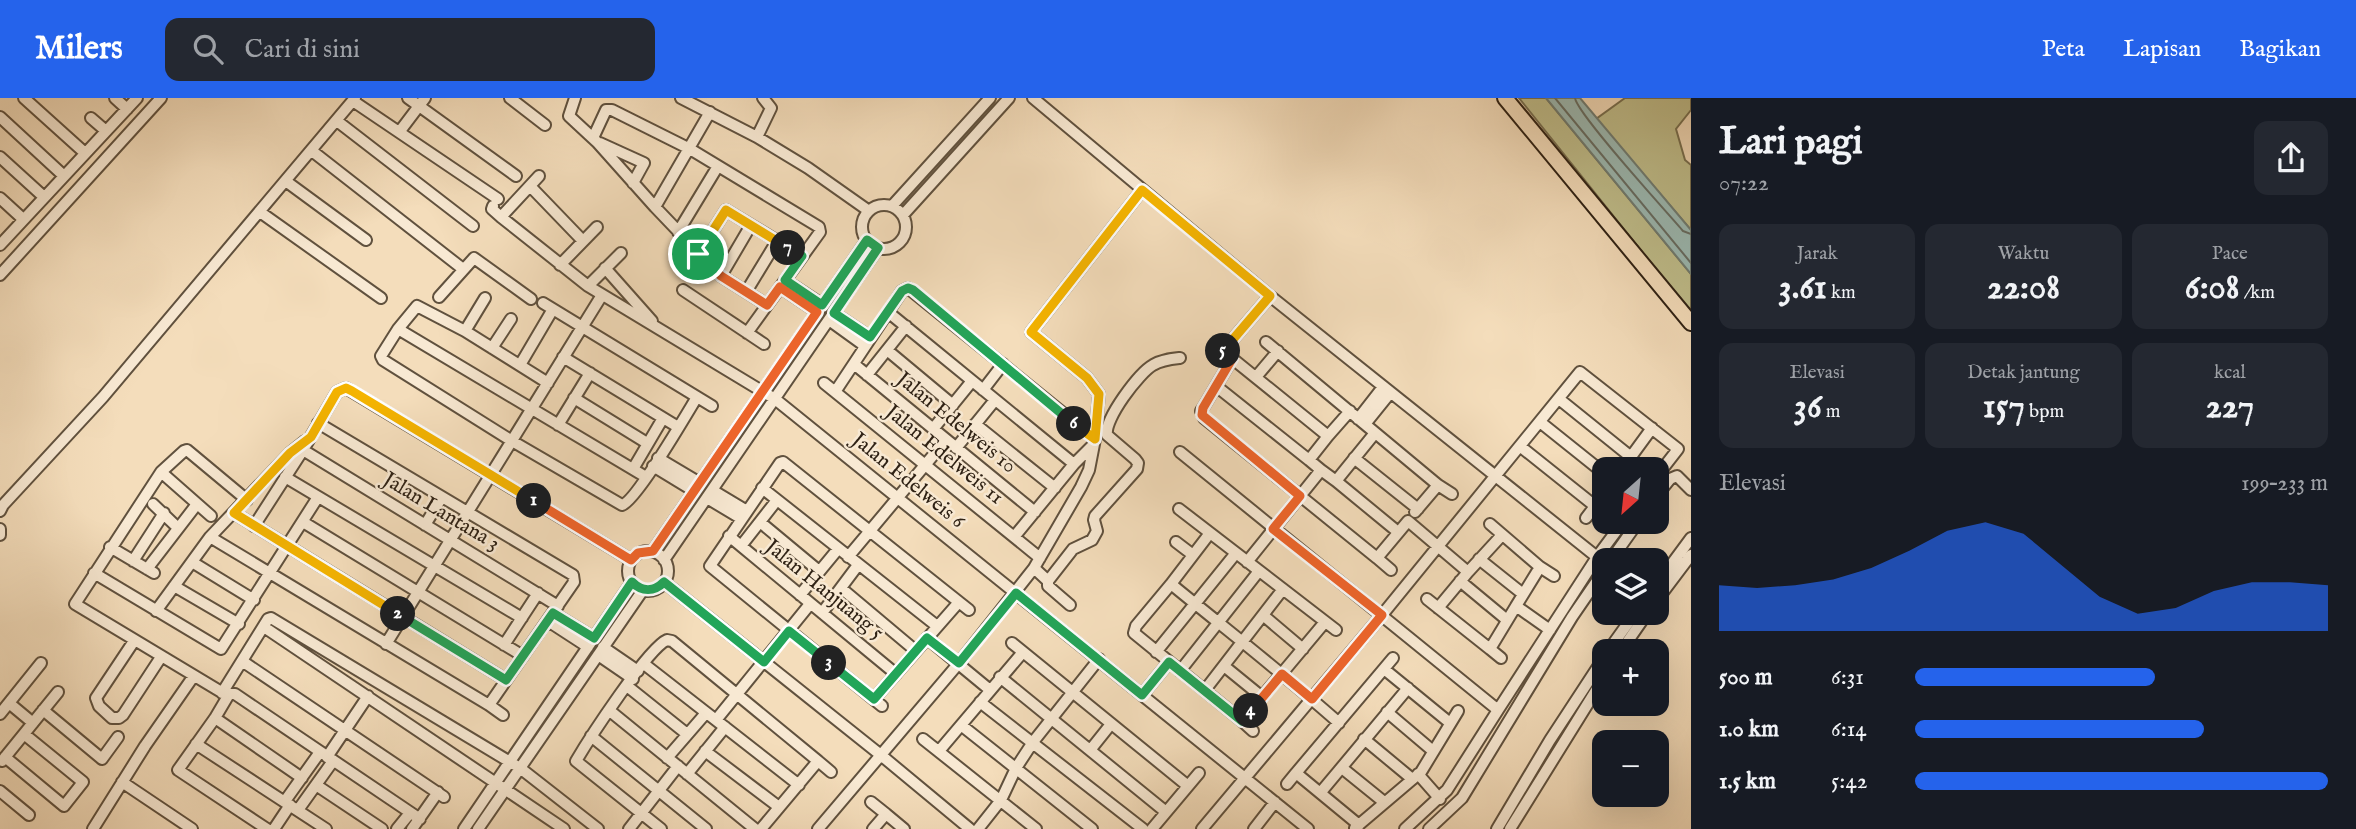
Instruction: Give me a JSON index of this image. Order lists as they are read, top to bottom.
{
  "streets": {
    "street": [
      "Jalan Edelweis 10",
      "Jalan Edelweis 11",
      "Jalan Edelweis 6",
      "Jalan Lantana 3",
      "Jalan Hanjuang 5"
    ]
  },
  "north": "bottom left",
  "page": {
    "header": "Milers",
    "search": "Cari di sini",
    "nav": ["Peta", "Lapisan", "Bagikan"],
    "heading": ["Lari pagi", "07:22"],
    "stats": [
      ["Jarak", "3.61 km"],
      ["Waktu", "22:08"],
      ["Pace", "6:08 /km"],
      ["Elevasi", "36 m"],
      ["Detak jantung", "157 bpm"],
      ["kcal", "227"]
    ],
    "pins": [
      "7",
      "5",
      "6",
      "1",
      "2",
      "3",
      "4"
    ],
    "chart": ["Elevasi", "199–233 m"],
    "map_buttons": ["+", "−"],
    "list": [
      {
        "name": "500 m",
        "note": "6:31"
      },
      {
        "name": "1.0 km",
        "note": "6:14"
      },
      {
        "name": "1.5 km",
        "note": "5:42"
      }
    ]
  }
}
